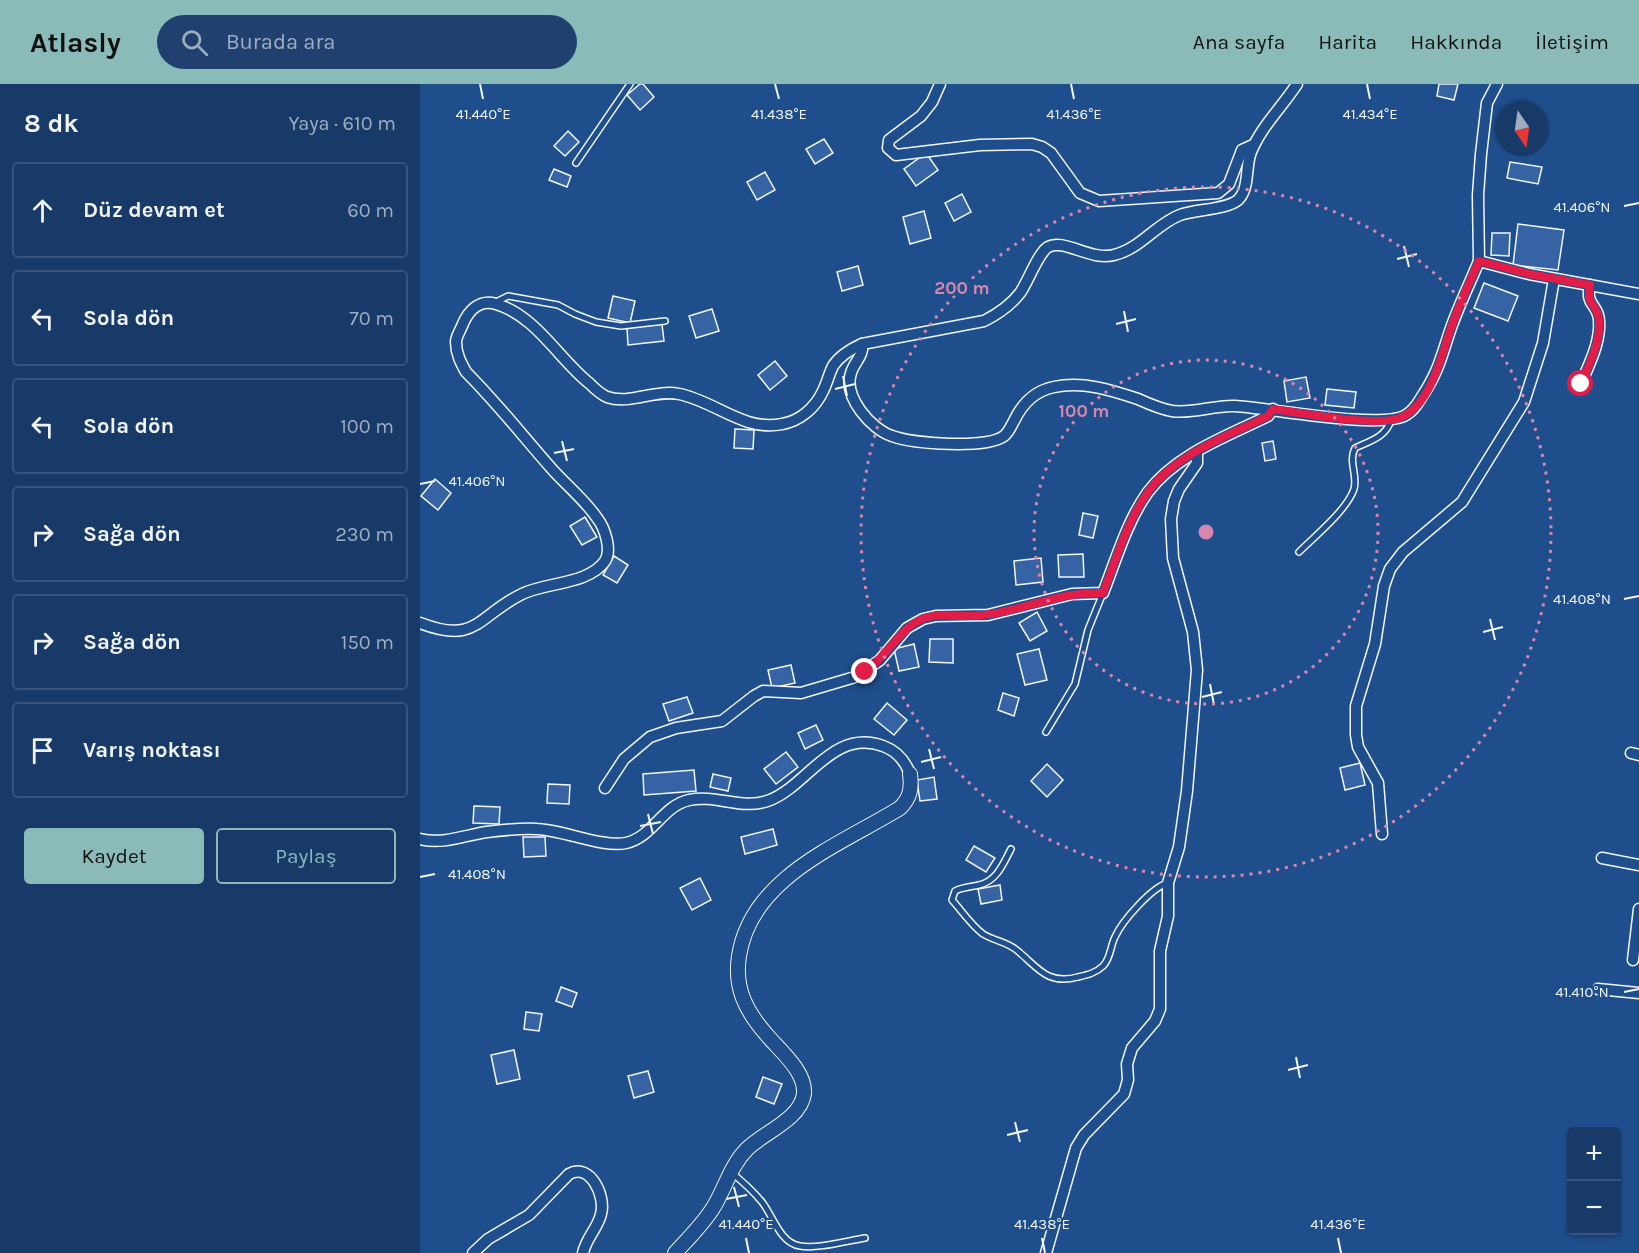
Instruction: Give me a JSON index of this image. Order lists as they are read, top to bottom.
{
  "north": "bottom",
  "page": {
    "header": "Atlasly",
    "search": "Burada ara",
    "nav": [
      "Ana sayfa",
      "Harita",
      "Hakkında",
      "İletişim"
    ],
    "heading": ["8 dk", "Yaya · 610 m"],
    "list": [
      ["Düz devam et", "60 m"],
      ["Sola dön", "70 m"],
      ["Sola dön", "100 m"],
      ["Sağa dön", "230 m"],
      ["Sağa dön", "150 m"],
      "Varış noktası"
    ],
    "buttons": ["Kaydet", "Paylaş"],
    "map_buttons": ["+", "−"]
  },
  "coordinates": [
    "41.440°E",
    "41.438°E",
    "41.436°E",
    "41.434°E",
    "41.406°N",
    "41.408°N",
    "41.410°N"
  ],
  "rings": ["200 m", "100 m"]
}
